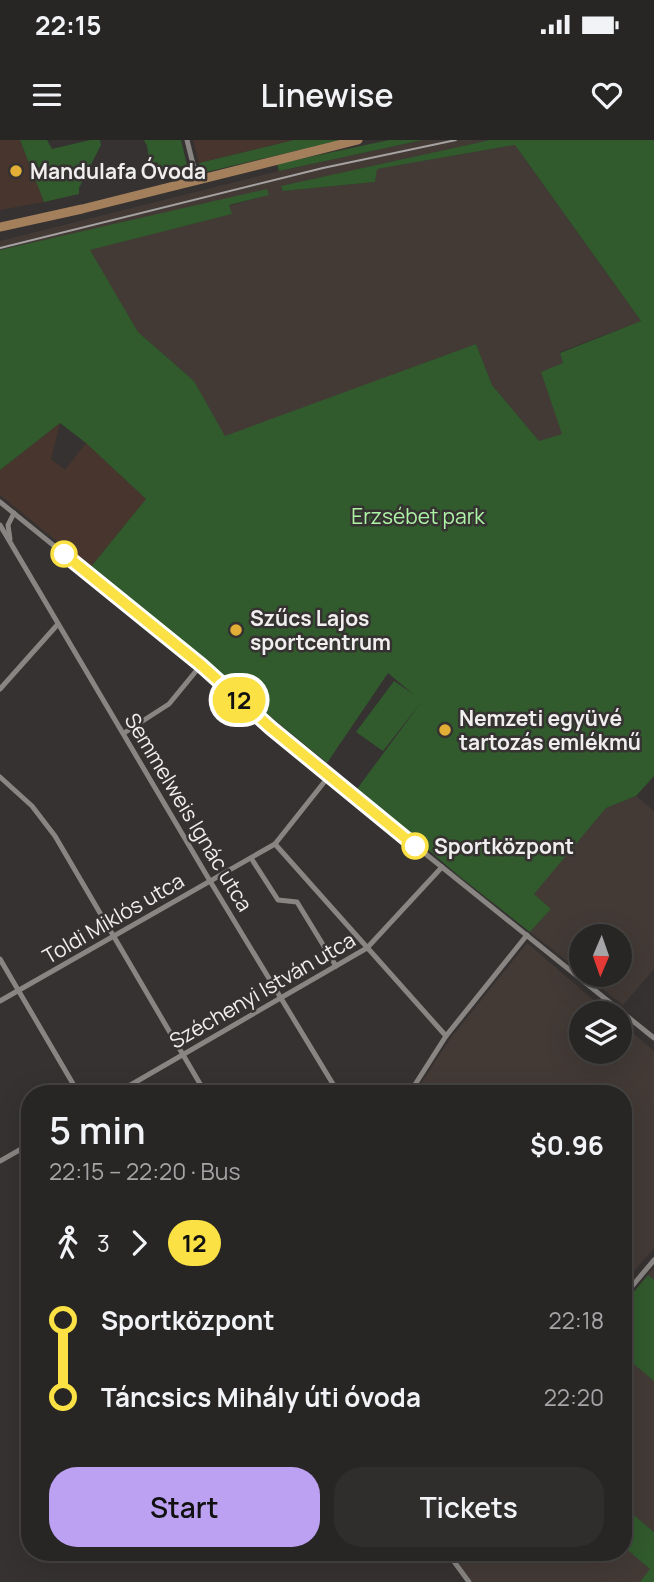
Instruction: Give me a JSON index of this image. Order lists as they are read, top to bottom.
{
  "streets": {
    "street": ["Semmelweis Ignác utca", "Toldi Miklós utca", "Széchenyi István utca"]
  },
  "crossings": [
    ["Semmelweis Ignác utca", "Toldi Miklós utca"],
    ["Semmelweis Ignác utca", "Széchenyi István utca"]
  ],
  "parks": ["Erzsébet park"],
  "places": [
    "Mandulafa Óvoda",
    "Szűcs Lajos sportcentrum",
    "Nemzeti együvé tartozás emlékmű",
    "Sportközpont"
  ],
  "lines": ["bus line 12"],
  "north": "bottom",
  "page": {
    "status": "22:15",
    "header": "Linewise",
    "on_map": "12",
    "heading": ["5 min", "22:15 – 22:20 · Bus", "$0.96"],
    "legs": ["3", "12"],
    "list": [
      {
        "name": "Sportközpont",
        "value": "22:18"
      },
      {
        "name": "Táncsics Mihály úti óvoda",
        "value": "22:20"
      }
    ],
    "buttons": ["Start", "Tickets"]
  }
}
